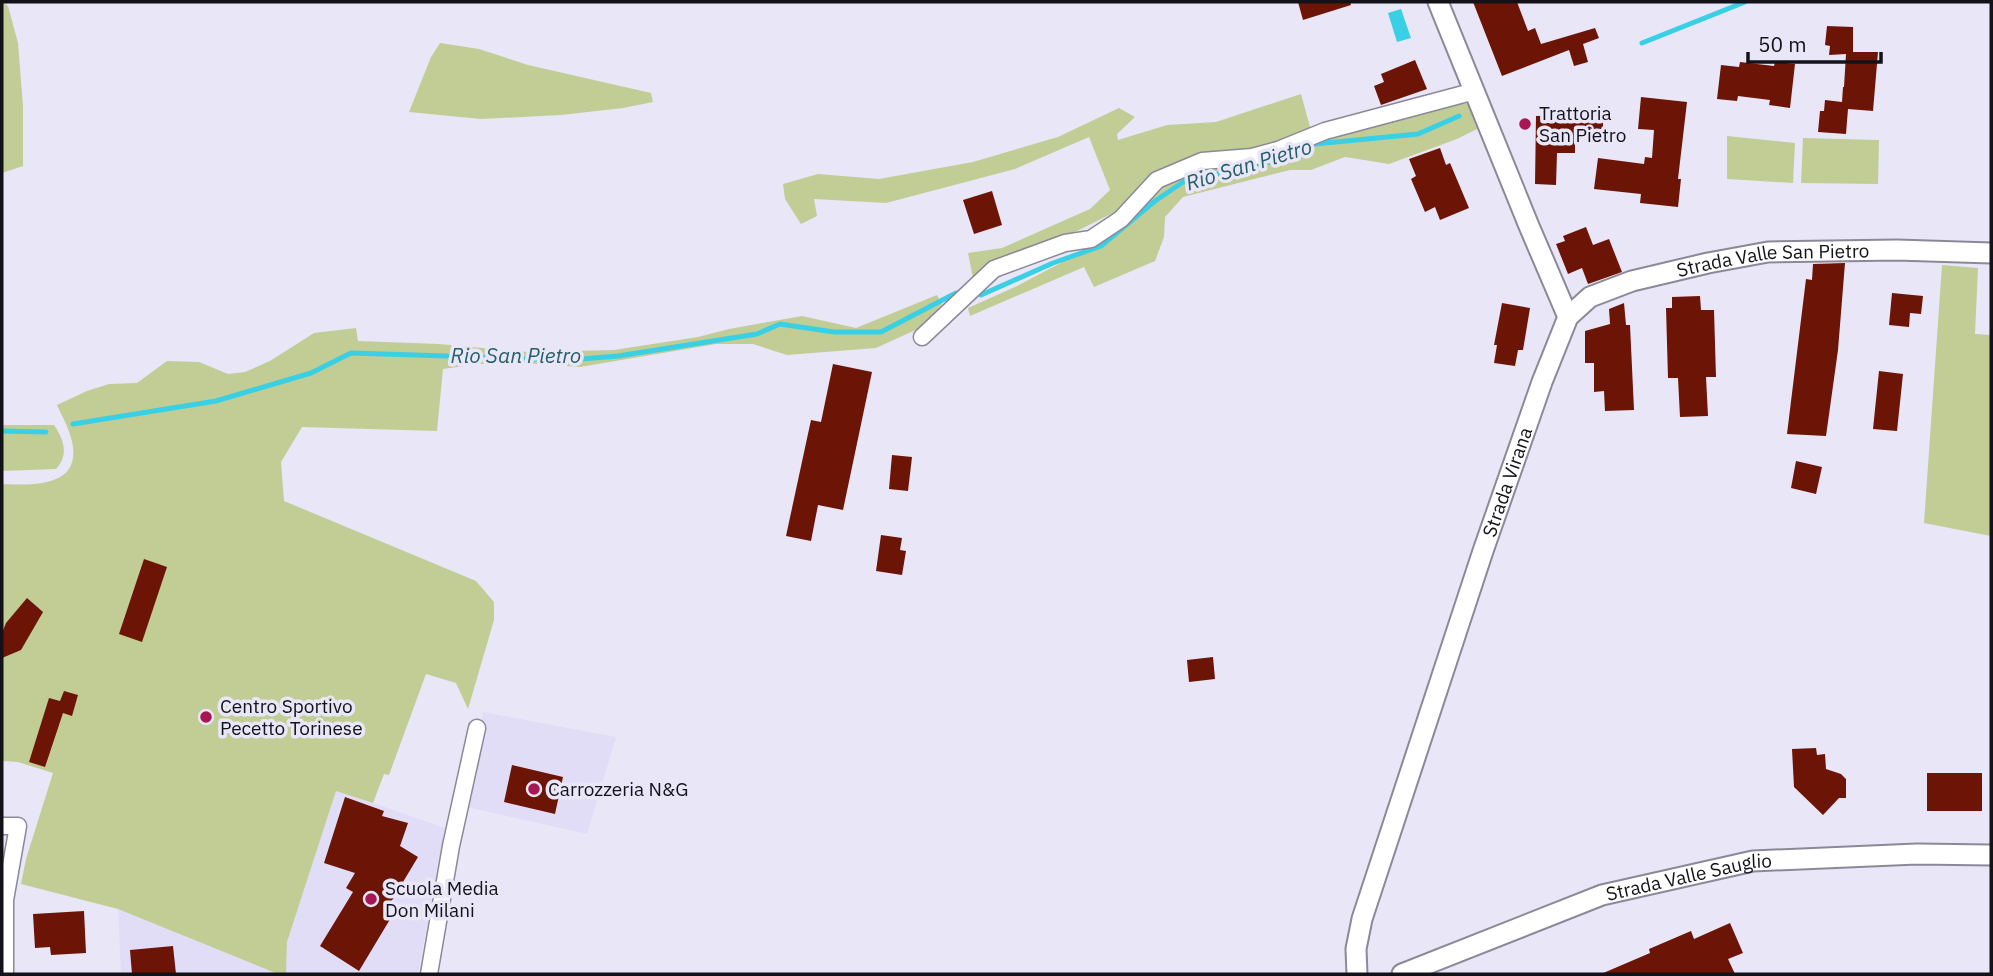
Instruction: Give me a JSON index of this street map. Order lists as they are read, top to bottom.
{
  "streets": {
    "street": ["Strada Valle San Pietro", "Strada Virana", "Strada Valle Sauglio"]
  },
  "crossings": [
    ["Strada Valle San Pietro", "Strada Virana"]
  ],
  "water": ["Rio San Pietro"],
  "places": [
    "Trattoria San Pietro",
    "Centro Sportivo Pecetto Torinese",
    "Carrozzeria N&G",
    "Scuola Media Don Milani"
  ],
  "scale_bar": "50 m"
}
